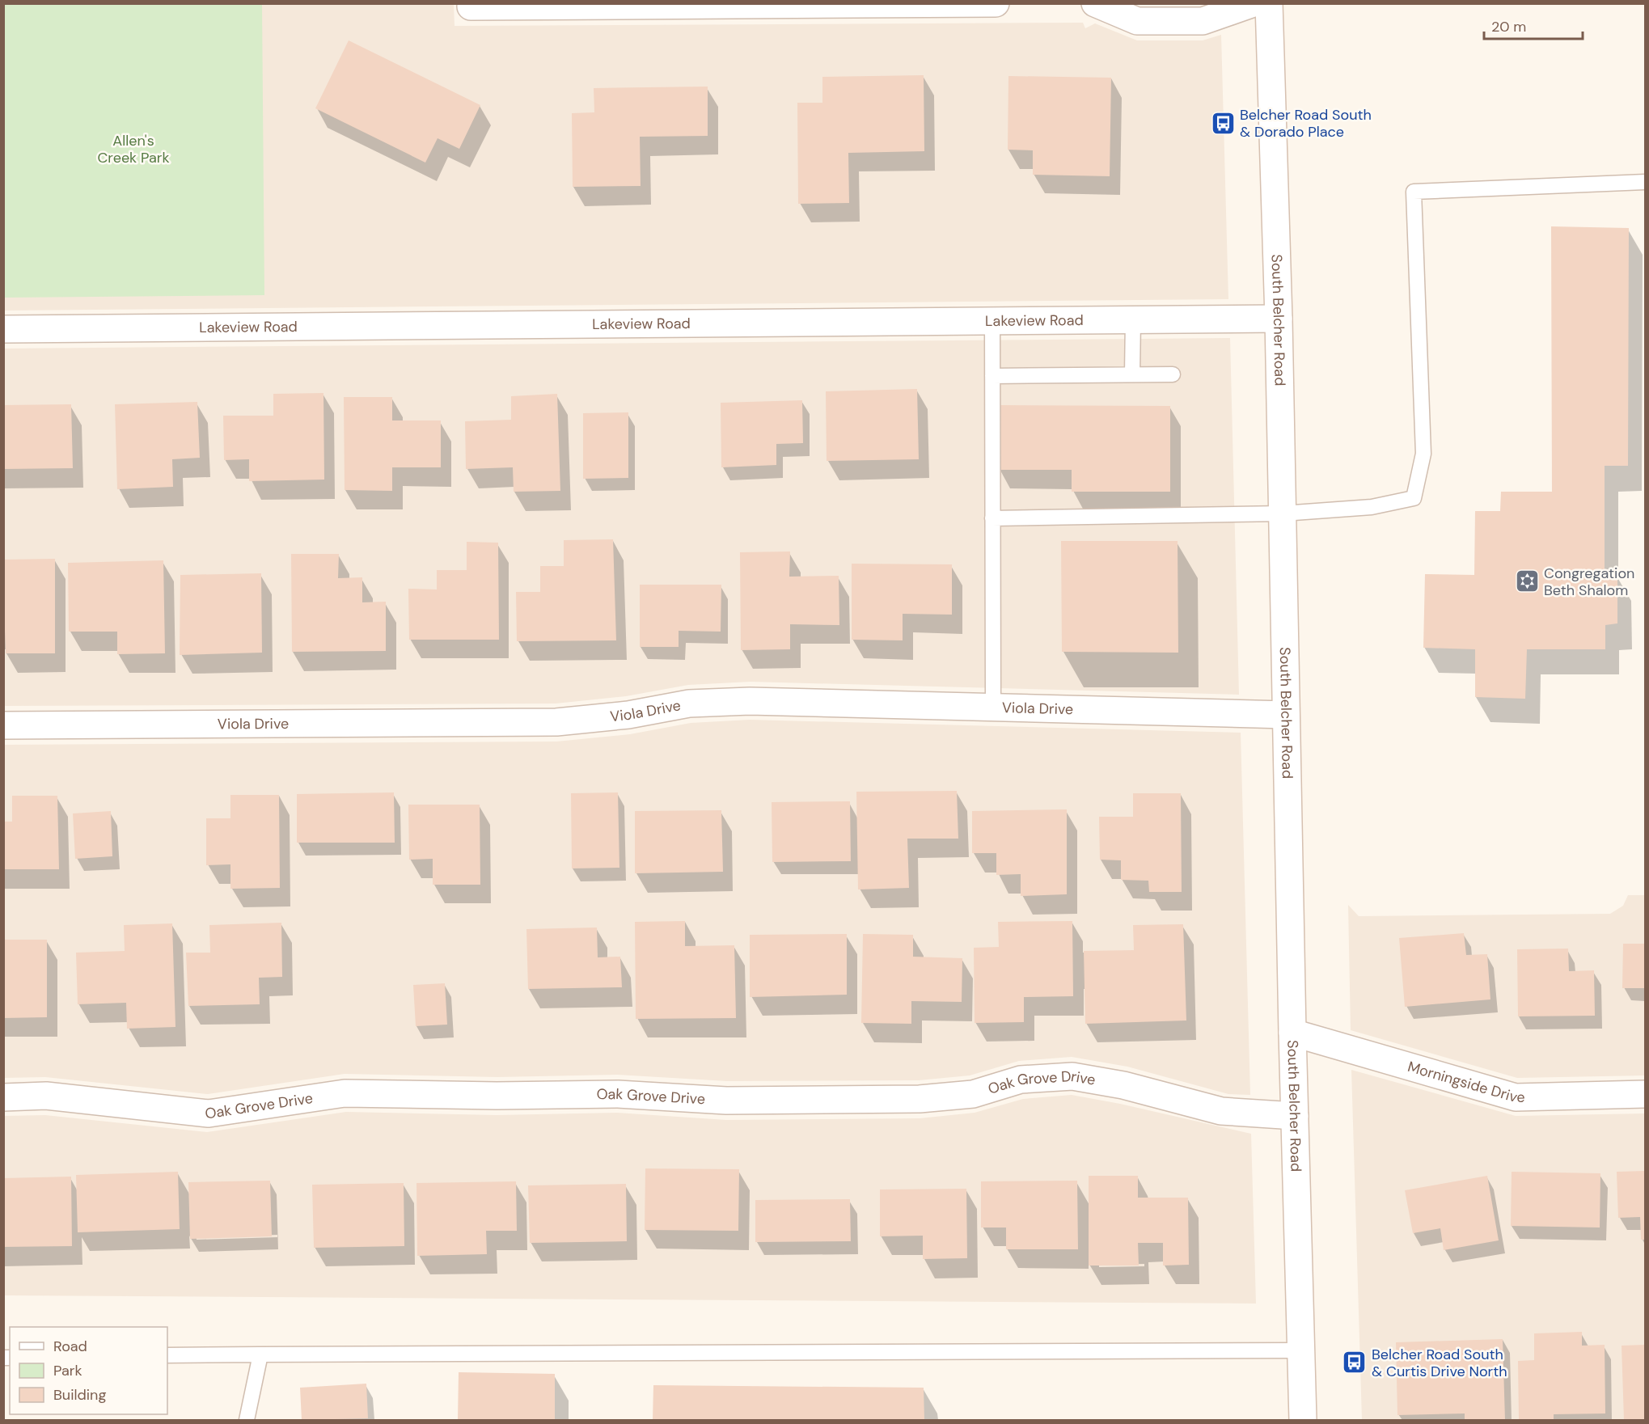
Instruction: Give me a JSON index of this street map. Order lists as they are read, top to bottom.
{
  "streets": {
    "street": [
      "South Belcher Road",
      "Lakeview Road",
      "Viola Drive",
      "Morningside Drive",
      "Oak Grove Drive"
    ]
  },
  "crossings": [
    ["South Belcher Road", "Lakeview Road"],
    ["South Belcher Road", "Viola Drive"],
    ["South Belcher Road", "Morningside Drive"],
    ["South Belcher Road", "Oak Grove Drive"]
  ],
  "parks": ["Allen's Creek Park"],
  "places": {
    "bus stop": ["Belcher Road South & Dorado Place", "Belcher Road South & Curtis Drive North"],
    "synagogue": ["Congregation Beth Shalom"]
  },
  "legend": ["Road", "Park", "Building"],
  "scale_bar": "20 m"
}
